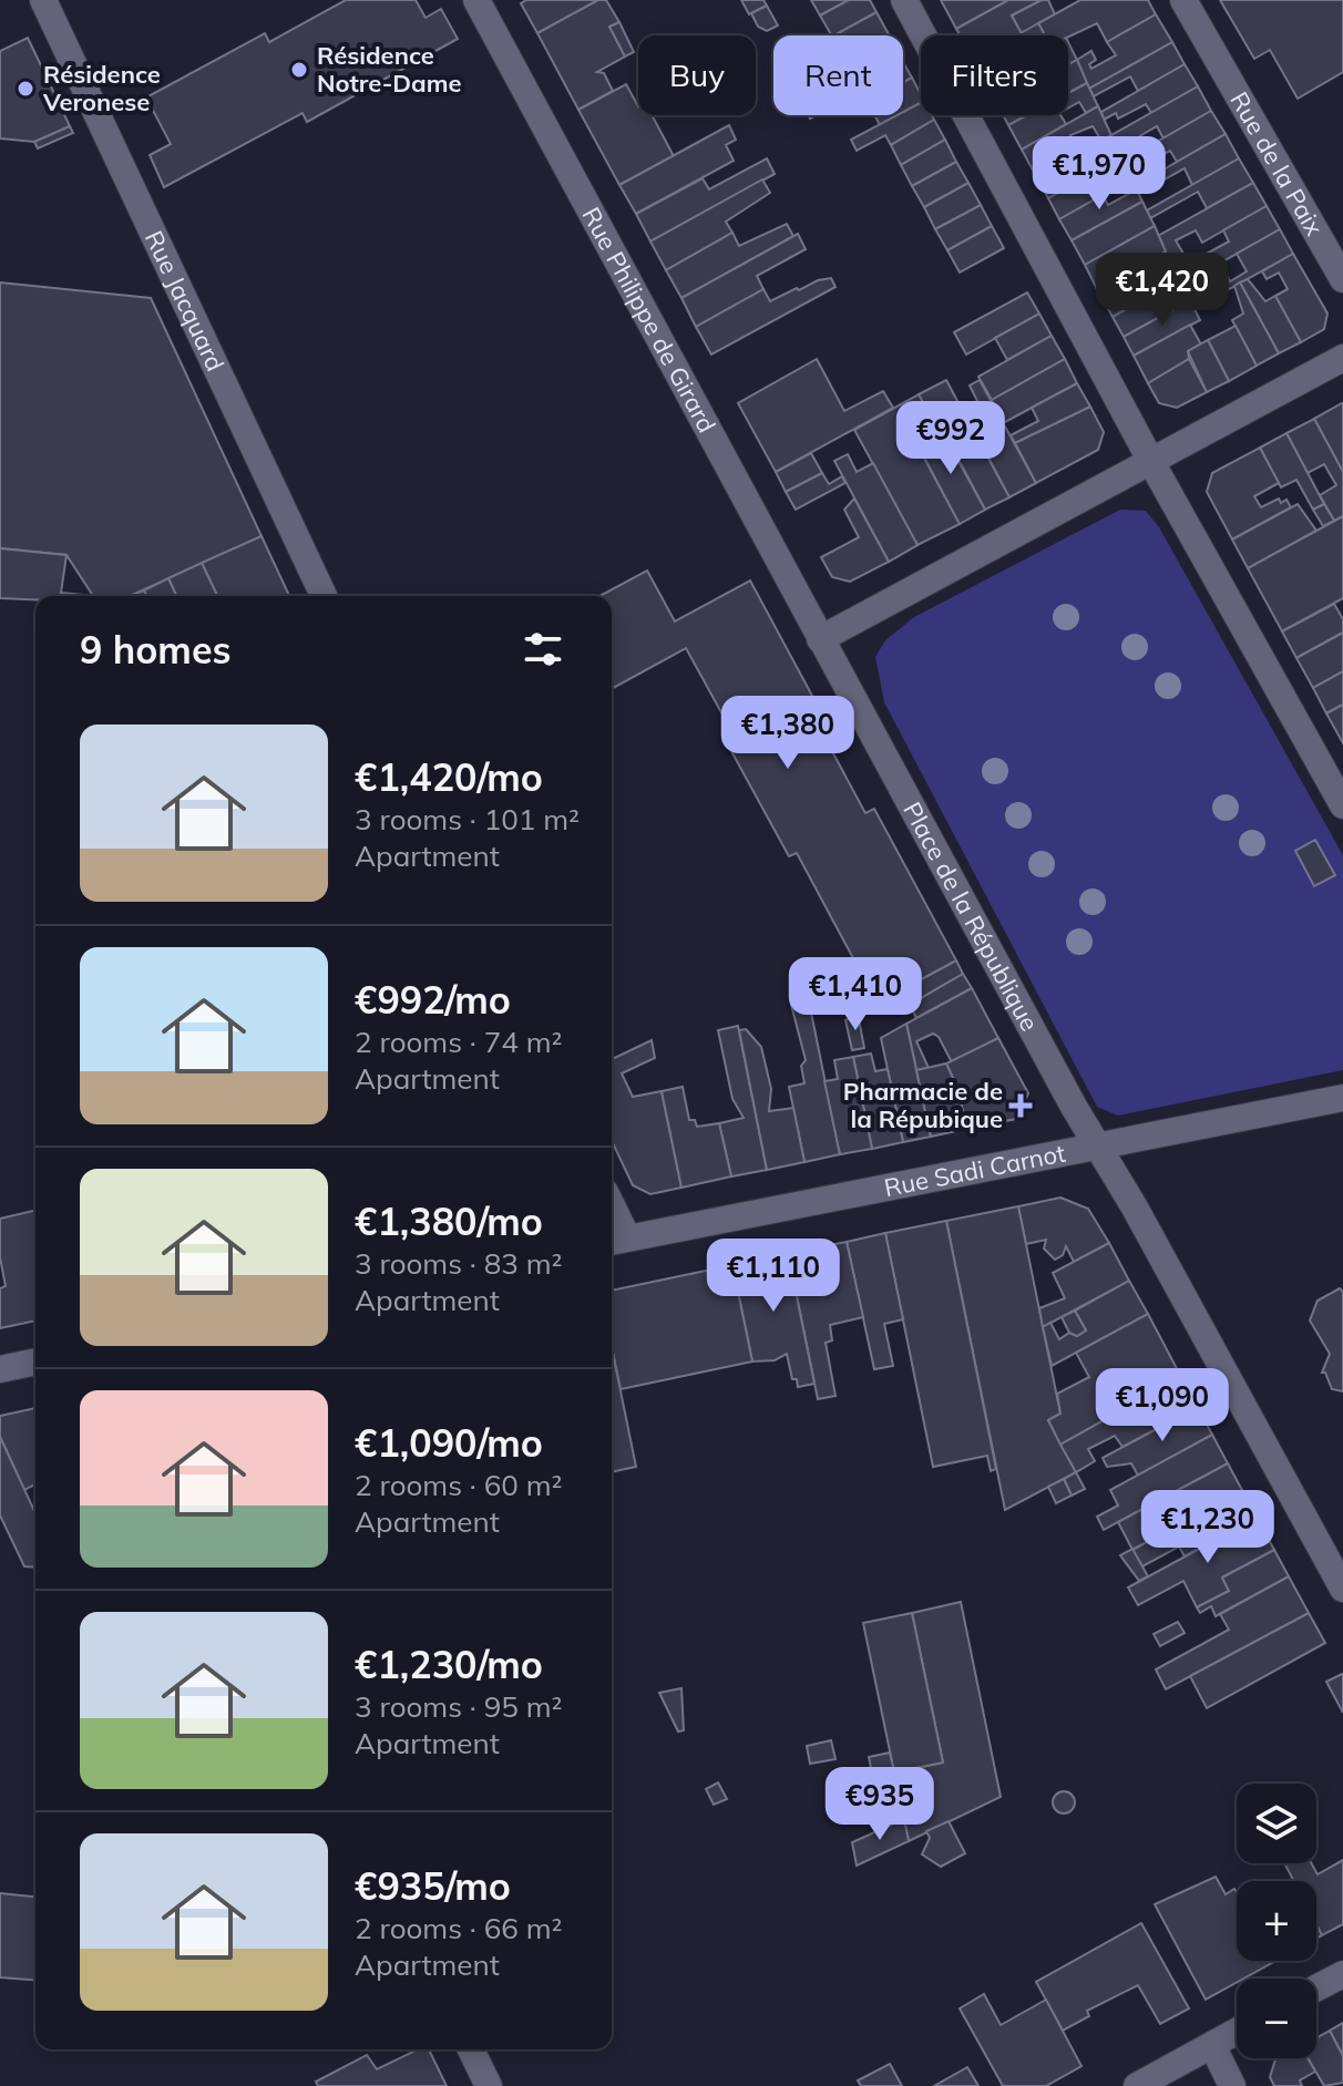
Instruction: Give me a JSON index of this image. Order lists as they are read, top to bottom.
{
  "streets": {
    "street": [
      "Rue de la Paix",
      "Rue Jacquard",
      "Rue Philippe de Girard",
      "Place de la République",
      "Rue Sadi Carnot"
    ]
  },
  "crossings": [
    ["Rue Philippe de Girard", "Place de la République"],
    ["Place de la République", "Rue Sadi Carnot"]
  ],
  "places": {
    "other": ["Résidence Notre-Dame", "Résidence Veronese"],
    "health": ["Pharmacie de la Répubique"]
  },
  "page": {
    "chip": ["Buy", "Rent", "Filters"],
    "price": [
      "€1,970",
      "€1,420",
      "€992",
      "€1,380",
      "€1,410",
      "€1,110",
      "€1,090",
      "€1,230",
      "€935"
    ],
    "heading": "9 homes",
    "list": [
      {
        "name": "€1,420/mo",
        "note": "3 rooms · 101 m² · Apartment"
      },
      {
        "name": "€992/mo",
        "note": "2 rooms · 74 m² · Apartment"
      },
      {
        "name": "€1,380/mo",
        "note": "3 rooms · 83 m² · Apartment"
      },
      {
        "name": "€1,090/mo",
        "note": "2 rooms · 60 m² · Apartment"
      },
      {
        "name": "€1,230/mo",
        "note": "3 rooms · 95 m² · Apartment"
      },
      {
        "name": "€935/mo",
        "note": "2 rooms · 66 m² · Apartment"
      }
    ],
    "map_buttons": ["+", "−"]
  }
}
